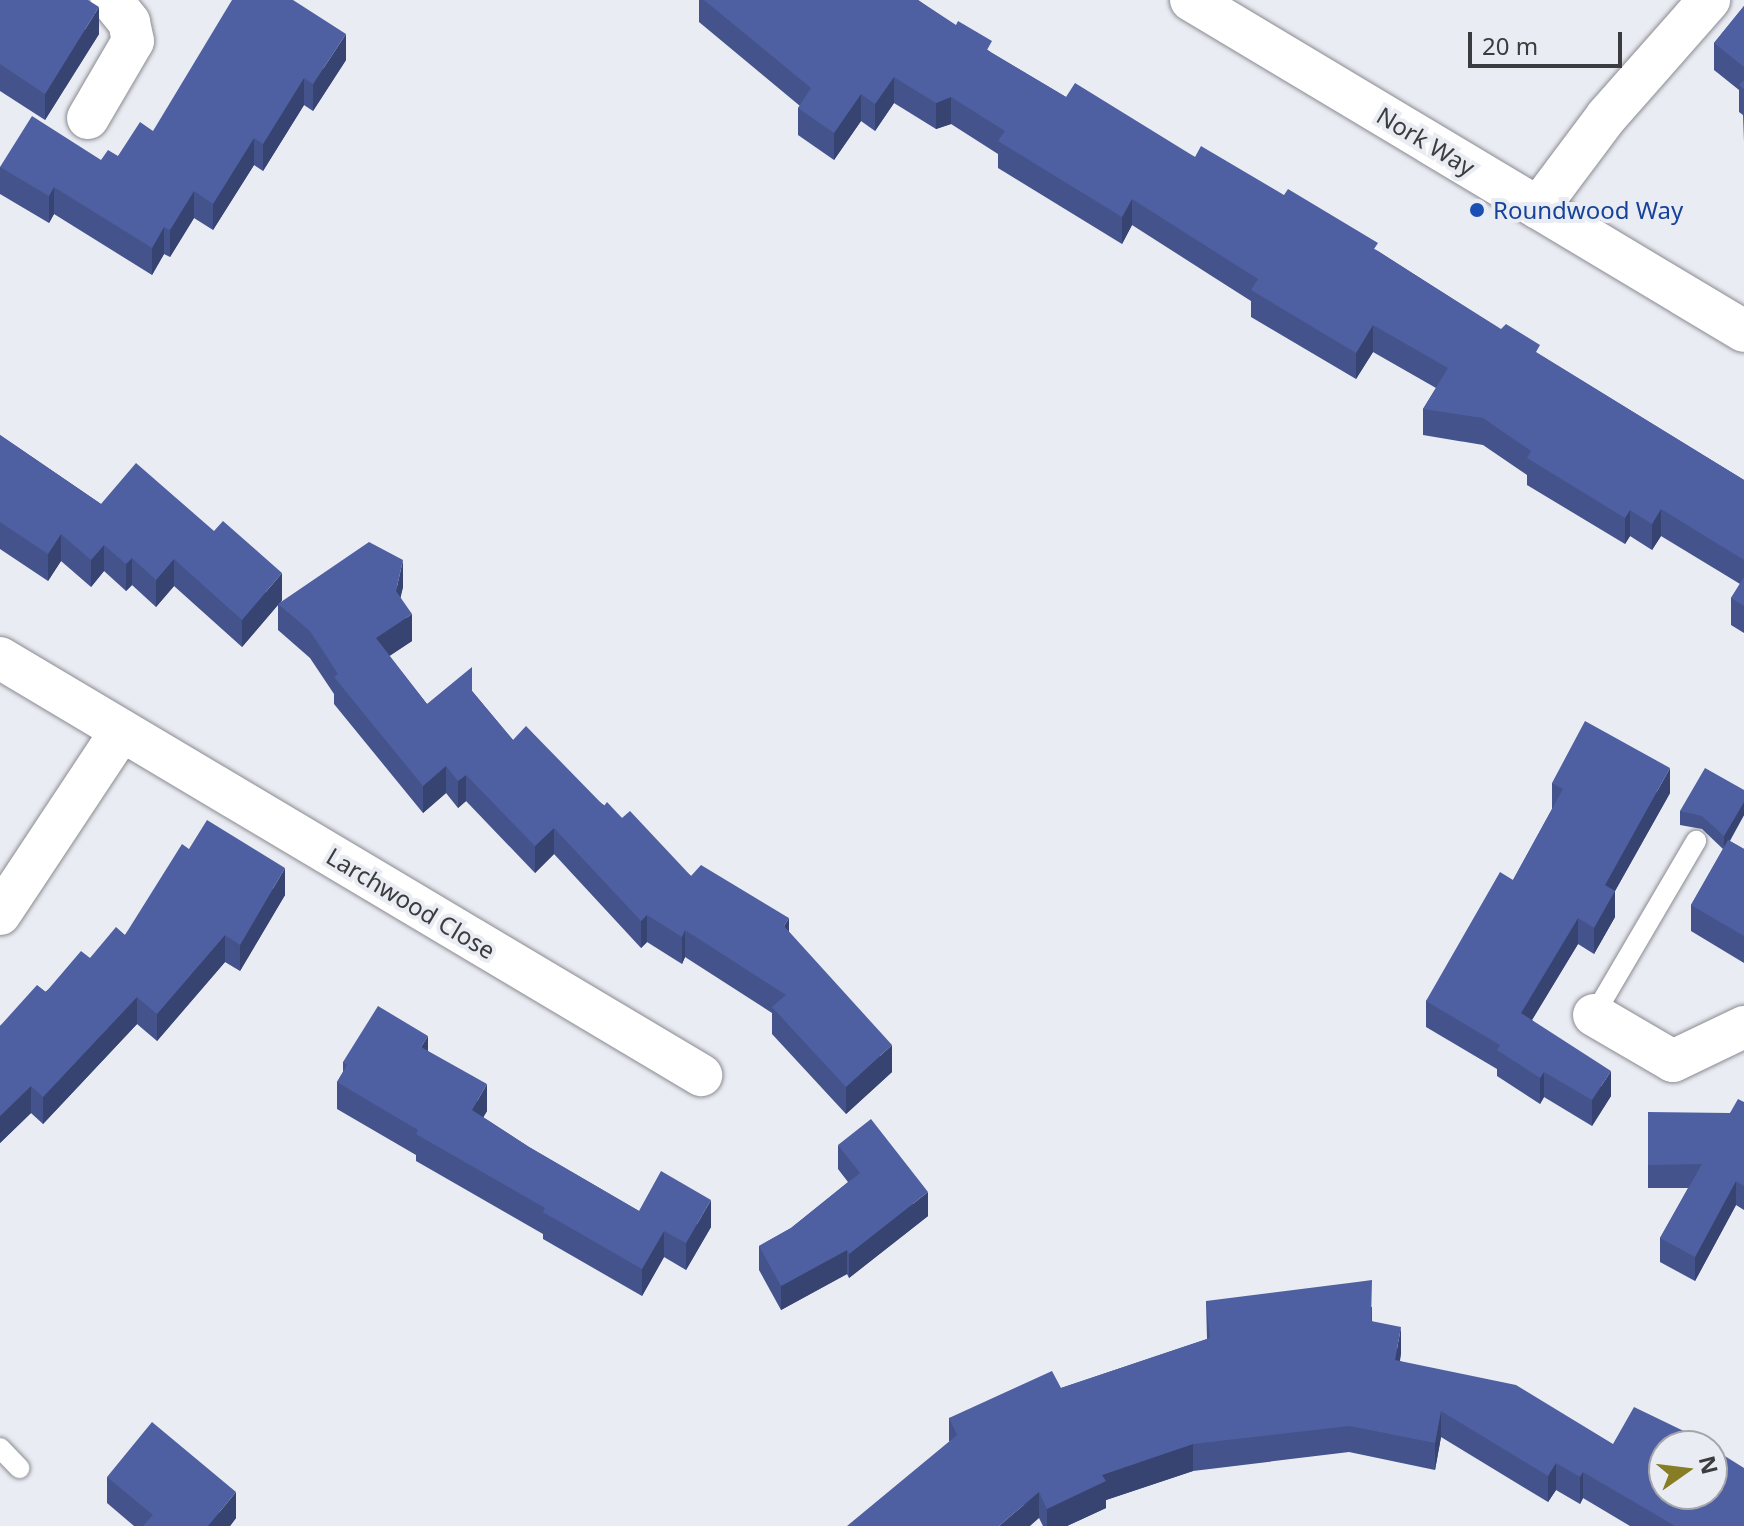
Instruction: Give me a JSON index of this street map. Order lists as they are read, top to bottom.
{
  "streets": {
    "street": ["Nork Way", "Larchwood Close"]
  },
  "places": ["Roundwood Way"],
  "scale_bar": "20 m",
  "north": "right"
}
